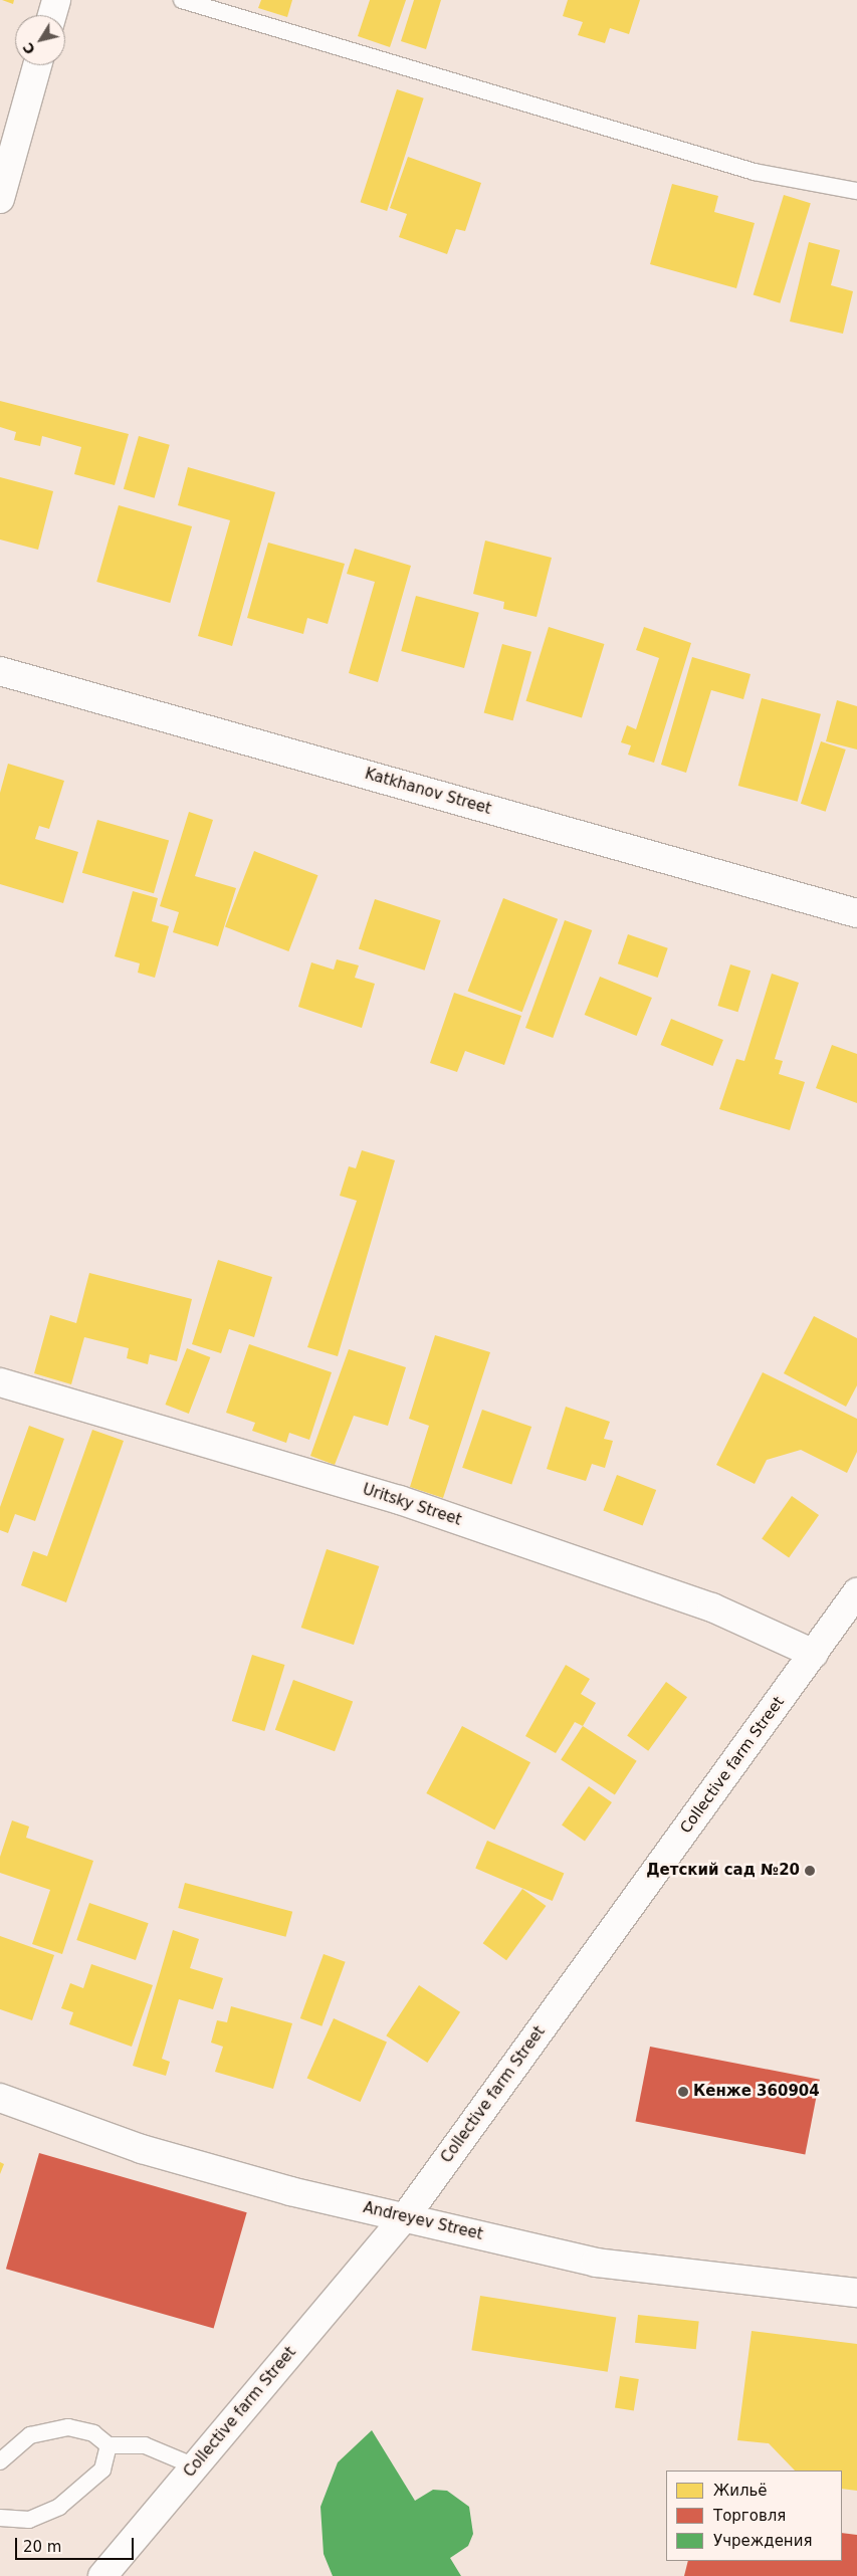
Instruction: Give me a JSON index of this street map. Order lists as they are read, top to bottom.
{
  "streets": {
    "street": [
      "Katkhanov Street",
      "Uritsky Street",
      "Collective farm Street",
      "Andreyev Street"
    ]
  },
  "crossings": [
    ["Uritsky Street", "Collective farm Street"],
    ["Collective farm Street", "Andreyev Street"]
  ],
  "places": ["Детский сад №20", "Кенже 360904"],
  "legend": ["Жильё", "Торговля", "Учреждения"],
  "scale_bar": "20 m",
  "north": "bottom left"
}
